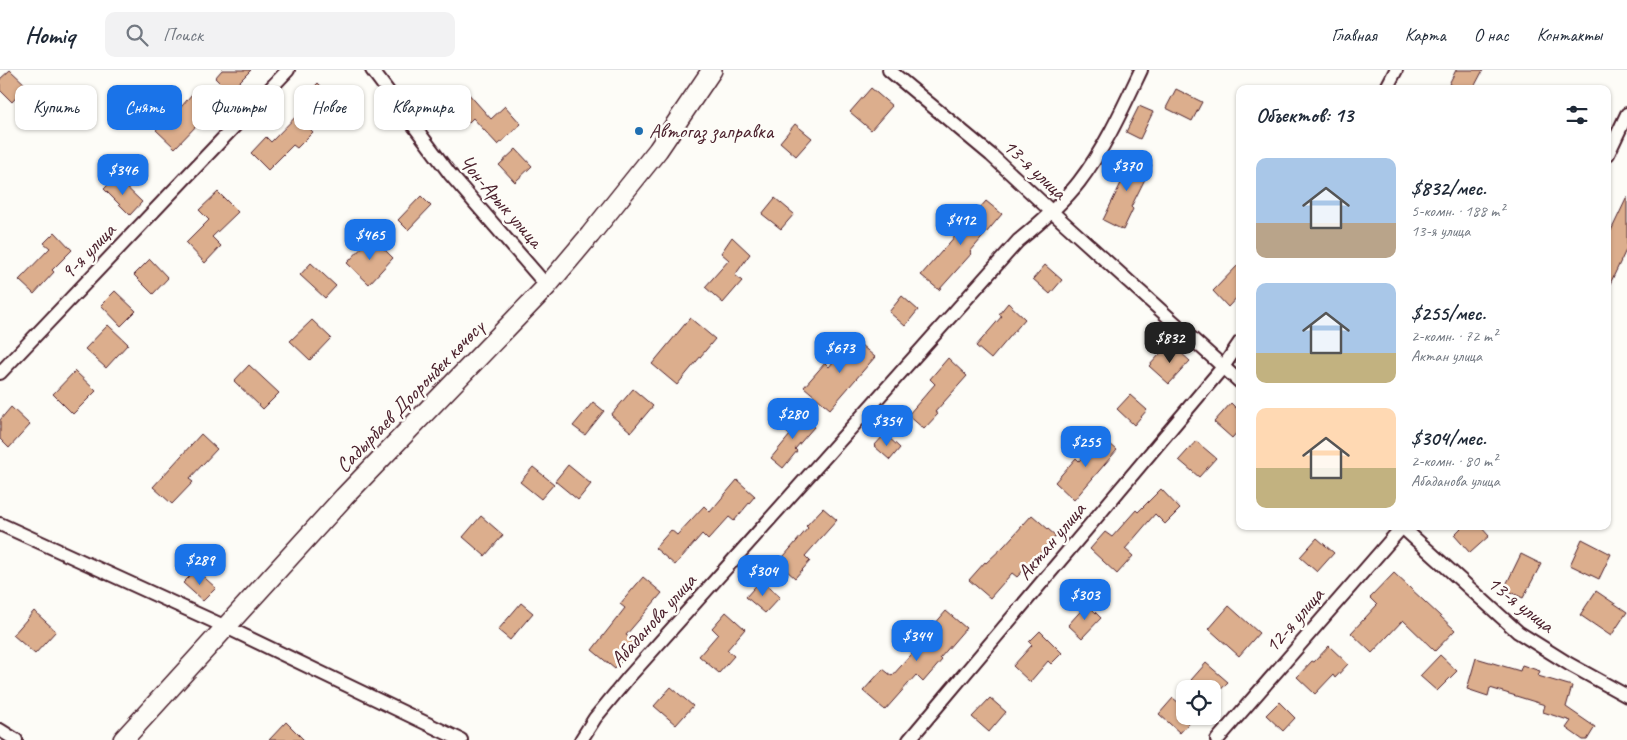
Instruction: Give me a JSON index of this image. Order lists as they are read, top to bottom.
{
  "streets": {
    "main road": ["Садырбаев Дооронбек көчөсү"],
    "street": [
      "13-я улица",
      "Чон-Арык улица",
      "9-я улица",
      "Актан улица",
      "Абаданова улица",
      "12-я улица"
    ]
  },
  "crossings": [
    ["13-я улица", "Актан улица"],
    ["13-я улица", "Абаданова улица"],
    ["Чон-Арык улица", "Садырбаев Дооронбек көчөсү"]
  ],
  "places": ["Автогаз заправка"],
  "page": {
    "header": "Homiq",
    "search": "Поиск",
    "nav": [
      "Главная",
      "Карта",
      "О нас",
      "Контакты"
    ],
    "chip": [
      "Купить",
      "Снять",
      "Фильтры",
      "Новое",
      "Квартира"
    ],
    "heading": "Объектов: 13",
    "list": [
      {
        "name": "$832/мес.",
        "note": "5-комн. · 188 m² · 13-я улица"
      },
      {
        "name": "$255/мес.",
        "note": "2-комн. · 72 m² · Актан улица"
      },
      {
        "name": "$304/мес.",
        "note": "2-комн. · 80 m² · Абаданова улица"
      }
    ],
    "price": [
      "$370",
      "$346",
      "$412",
      "$465",
      "$832",
      "$673",
      "$280",
      "$354",
      "$255",
      "$289",
      "$304",
      "$303",
      "$344"
    ]
  }
}
